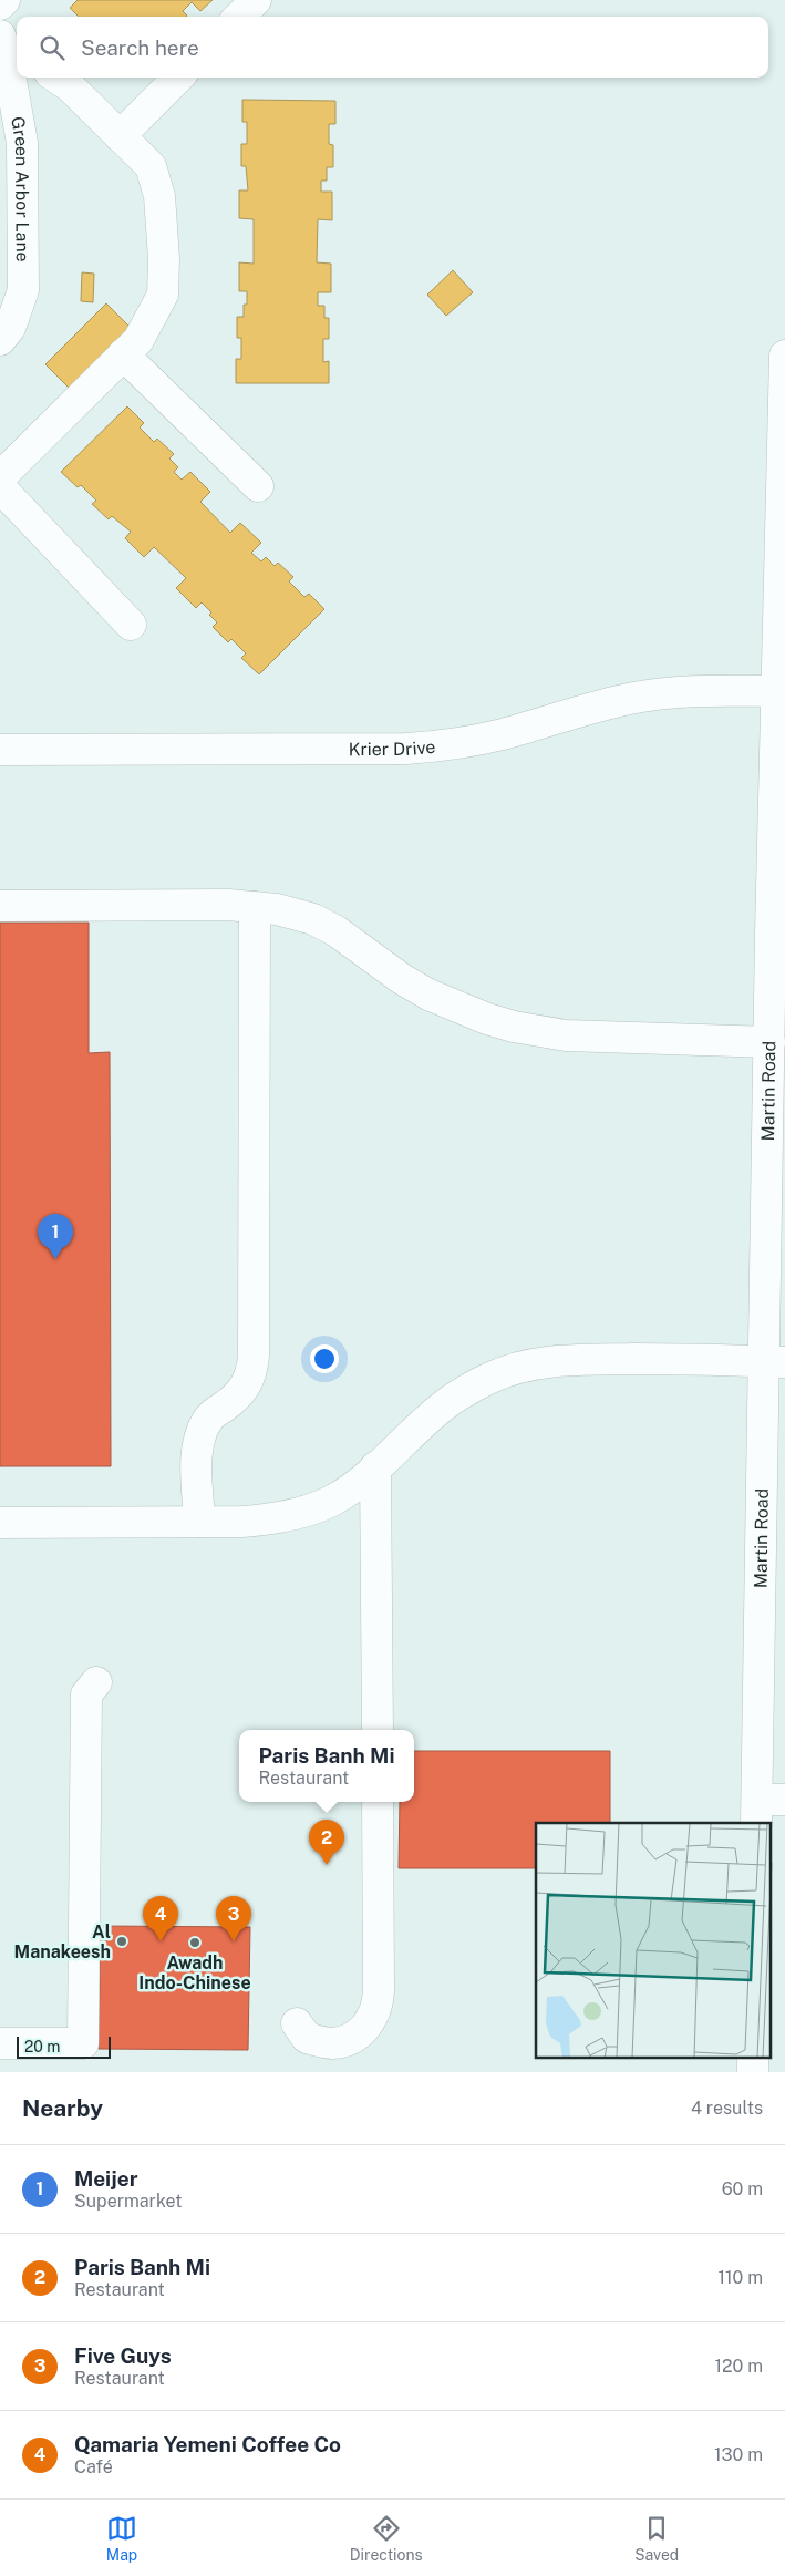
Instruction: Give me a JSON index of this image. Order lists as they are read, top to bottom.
{
  "streets": {
    "street": ["Green Arbor Lane", "Krier Drive", "Martin Road"]
  },
  "crossings": [
    ["Krier Drive", "Martin Road"]
  ],
  "places": ["Al Manakeesh", "Awadh Indo-Chinese"],
  "scale_bar": "20 m",
  "page": {
    "search": "Search here",
    "pins": [
      "1",
      "2",
      "3",
      "4"
    ],
    "popup": ["Paris Banh Mi", "Restaurant"],
    "scale": "20 m",
    "heading": ["Nearby", "4 results"],
    "list": [
      {
        "mark": "1",
        "name": "Meijer",
        "note": "Supermarket",
        "value": "60 m"
      },
      {
        "mark": "2",
        "name": "Paris Banh Mi",
        "note": "Restaurant",
        "value": "110 m"
      },
      {
        "mark": "3",
        "name": "Five Guys",
        "note": "Restaurant",
        "value": "120 m"
      },
      {
        "mark": "4",
        "name": "Qamaria Yemeni Coffee Co",
        "note": "Café",
        "value": "130 m"
      }
    ],
    "nav": ["Map", "Directions", "Saved"]
  }
}
